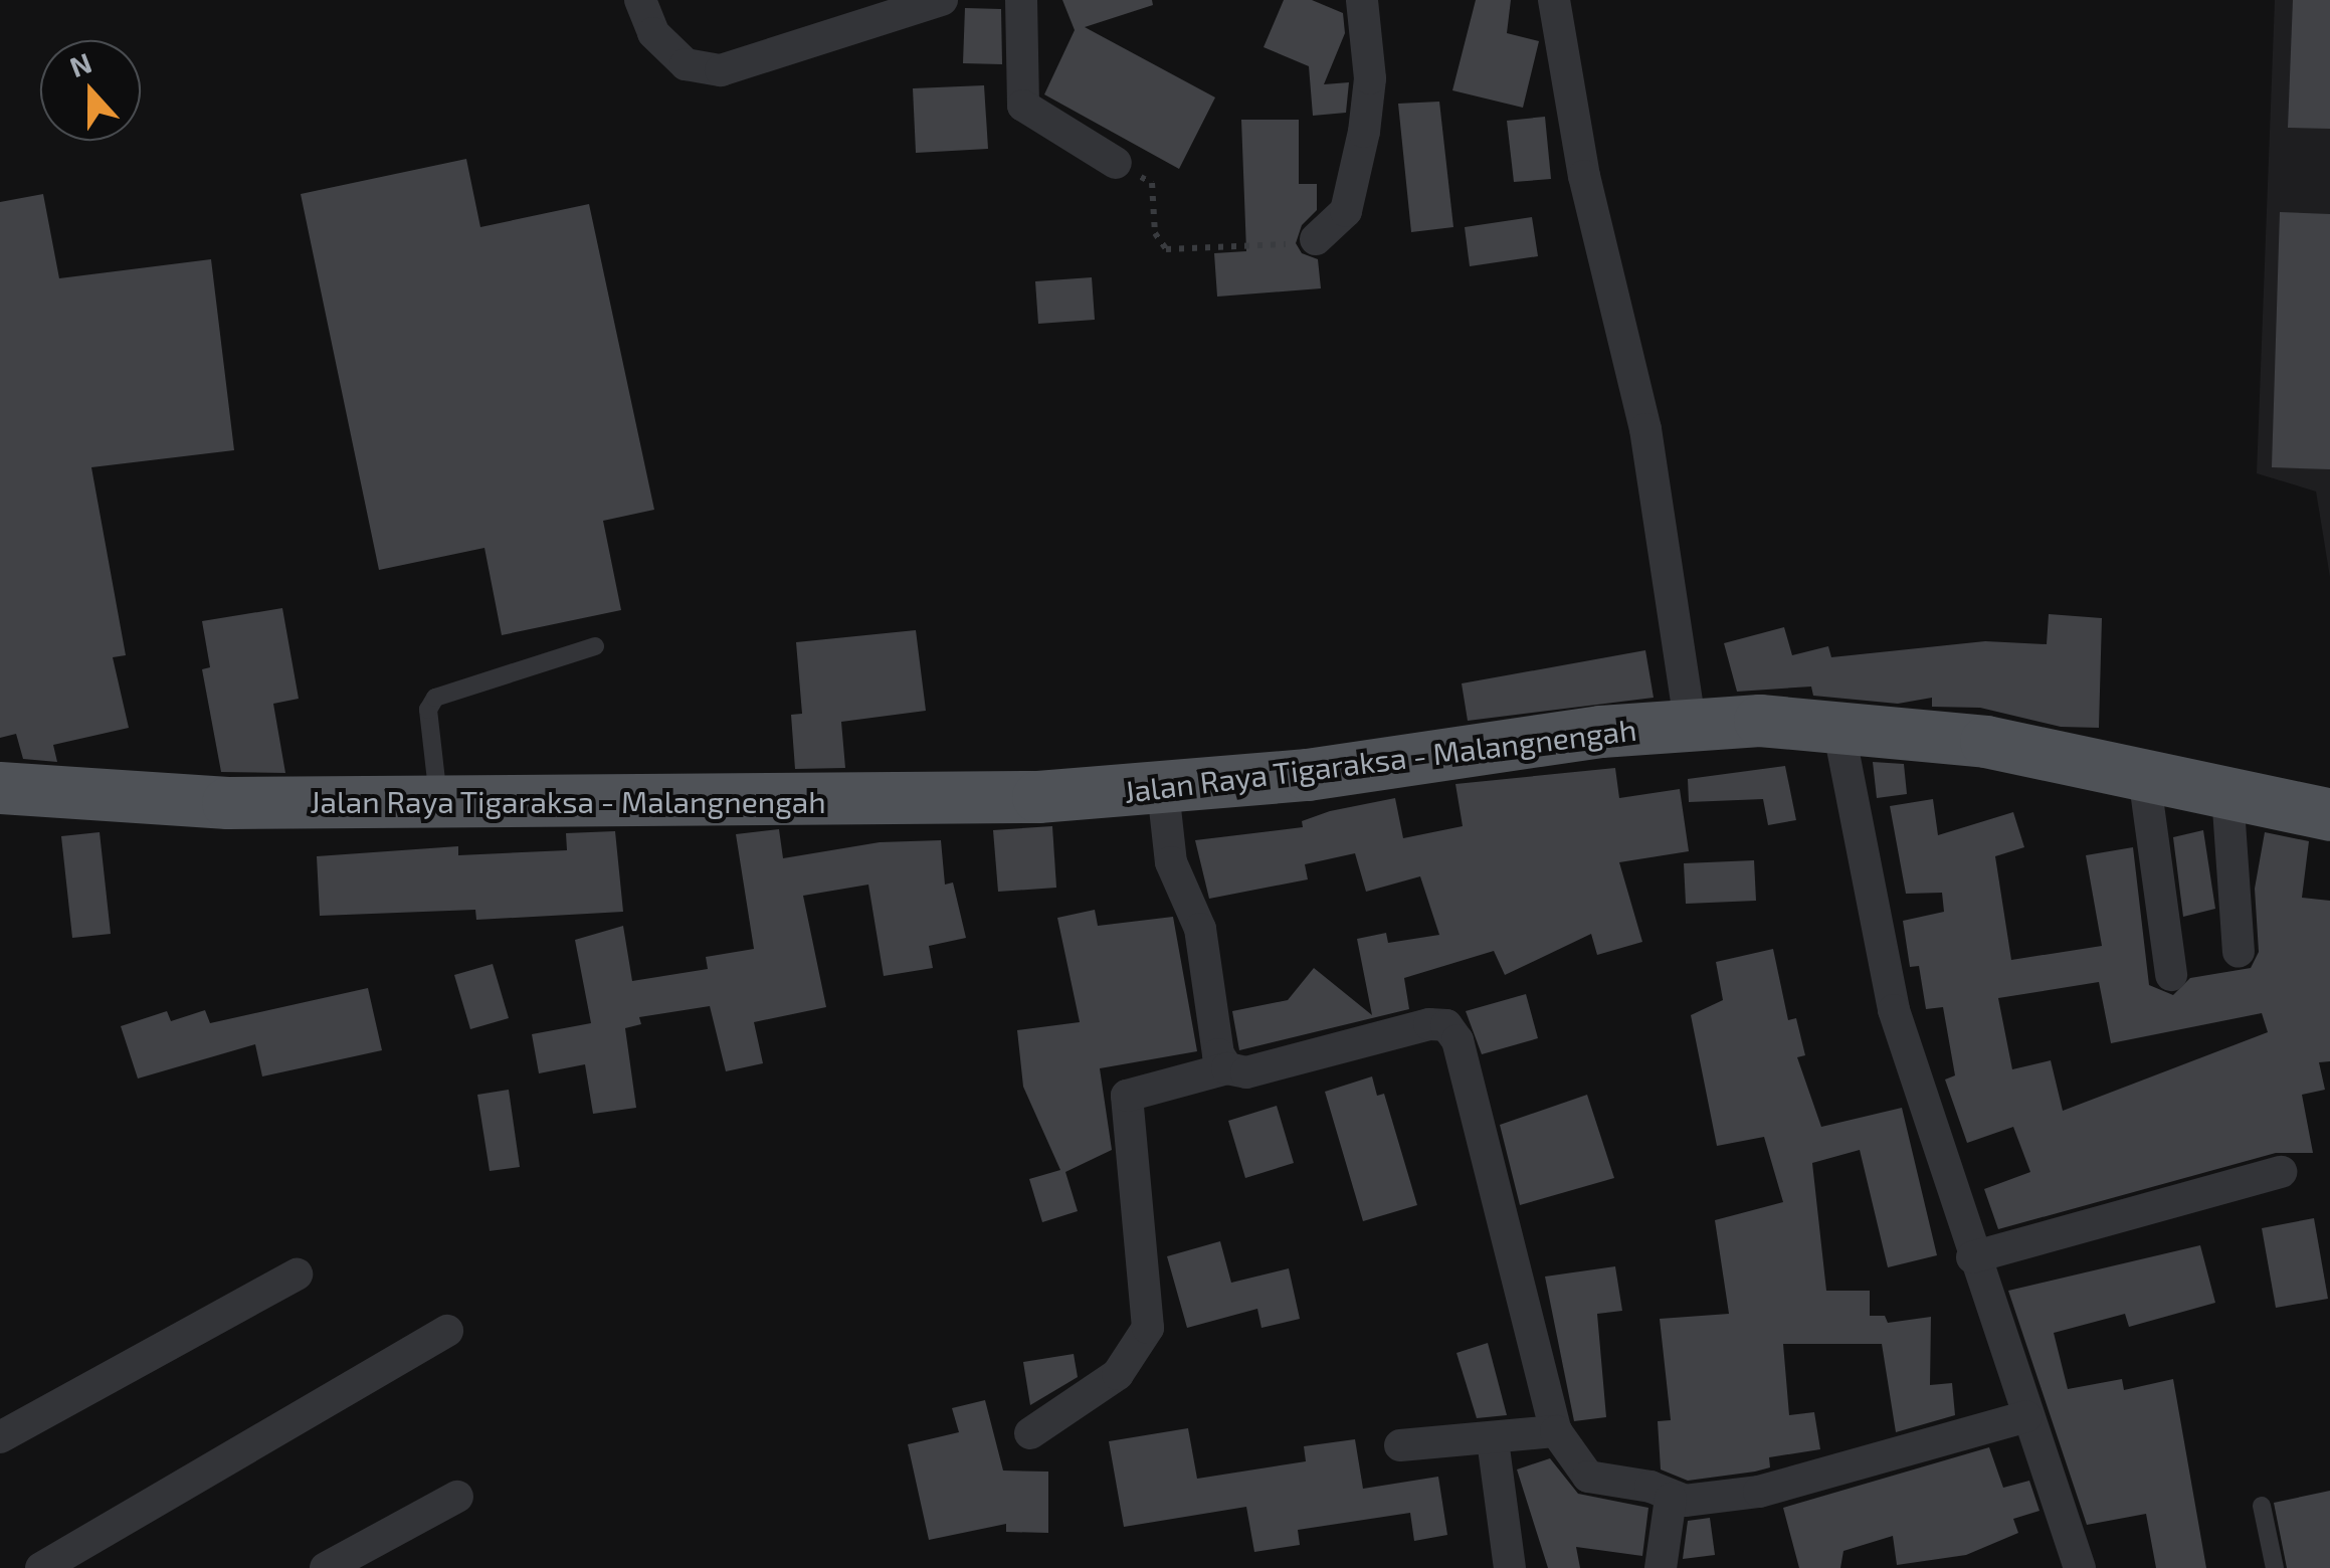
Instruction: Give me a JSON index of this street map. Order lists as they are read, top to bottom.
{
  "streets": {
    "main road": ["Jalan Raya Tigaraksa - Malangnengah"]
  },
  "north": "top"
}
